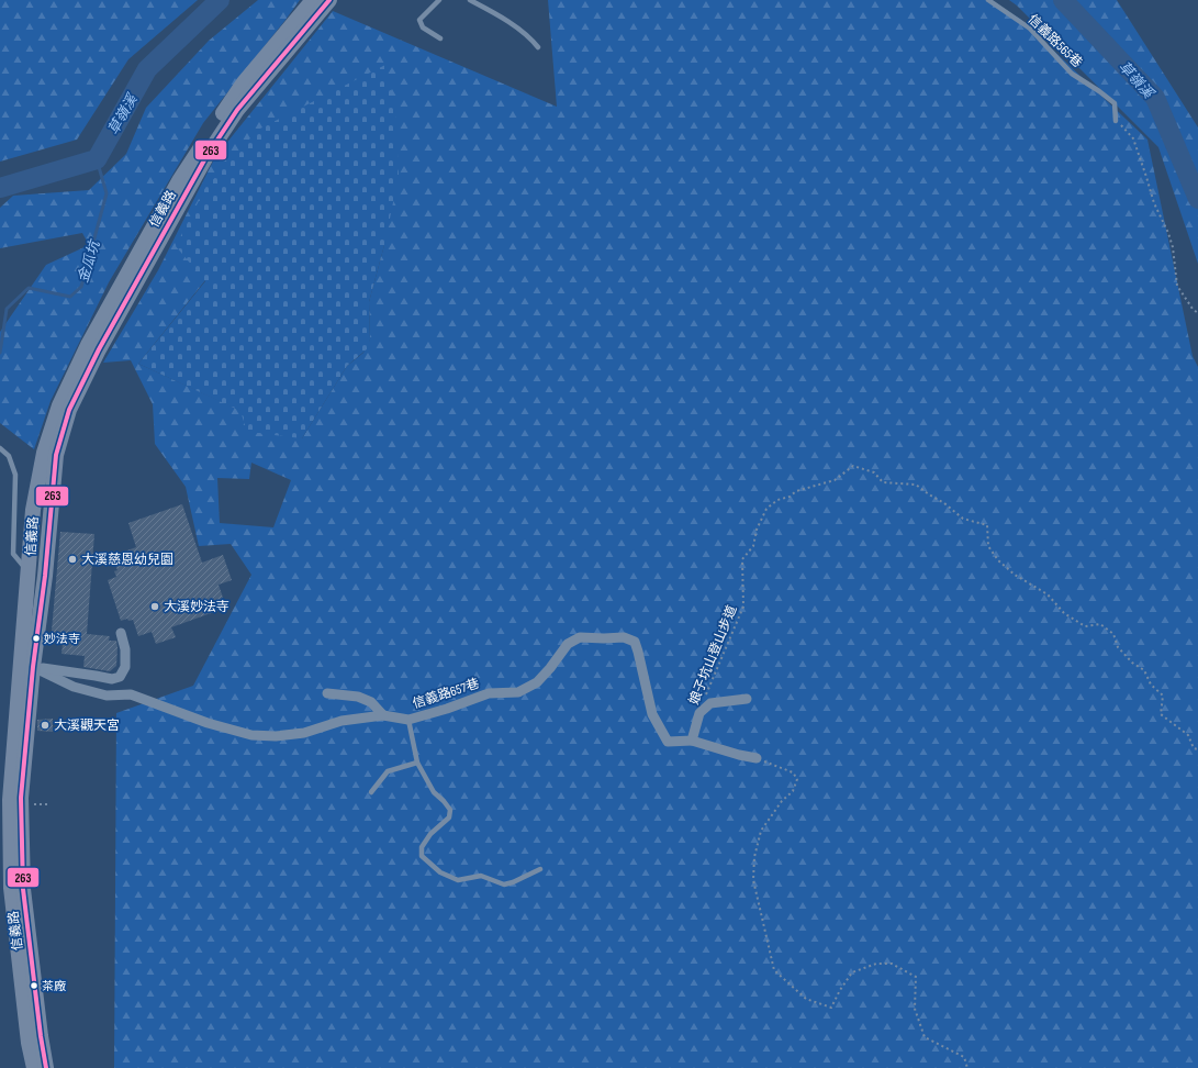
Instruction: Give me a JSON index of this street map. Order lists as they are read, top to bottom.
{
  "streets": {
    "main road": ["信義路"],
    "street": ["信義路657巷"],
    "lane": ["信義路565巷"],
    "path": ["娘子坑山登山步道"]
  },
  "crossings": [
    ["信義路", "信義路657巷"]
  ],
  "water": ["草嶺溪", "金瓜坑"],
  "places": [
    "大溪慈恩幼兒園",
    "大溪妙法寺",
    "妙法寺",
    "大溪觀天宮",
    "茶廠"
  ],
  "lines": ["transit line 263"]
}
